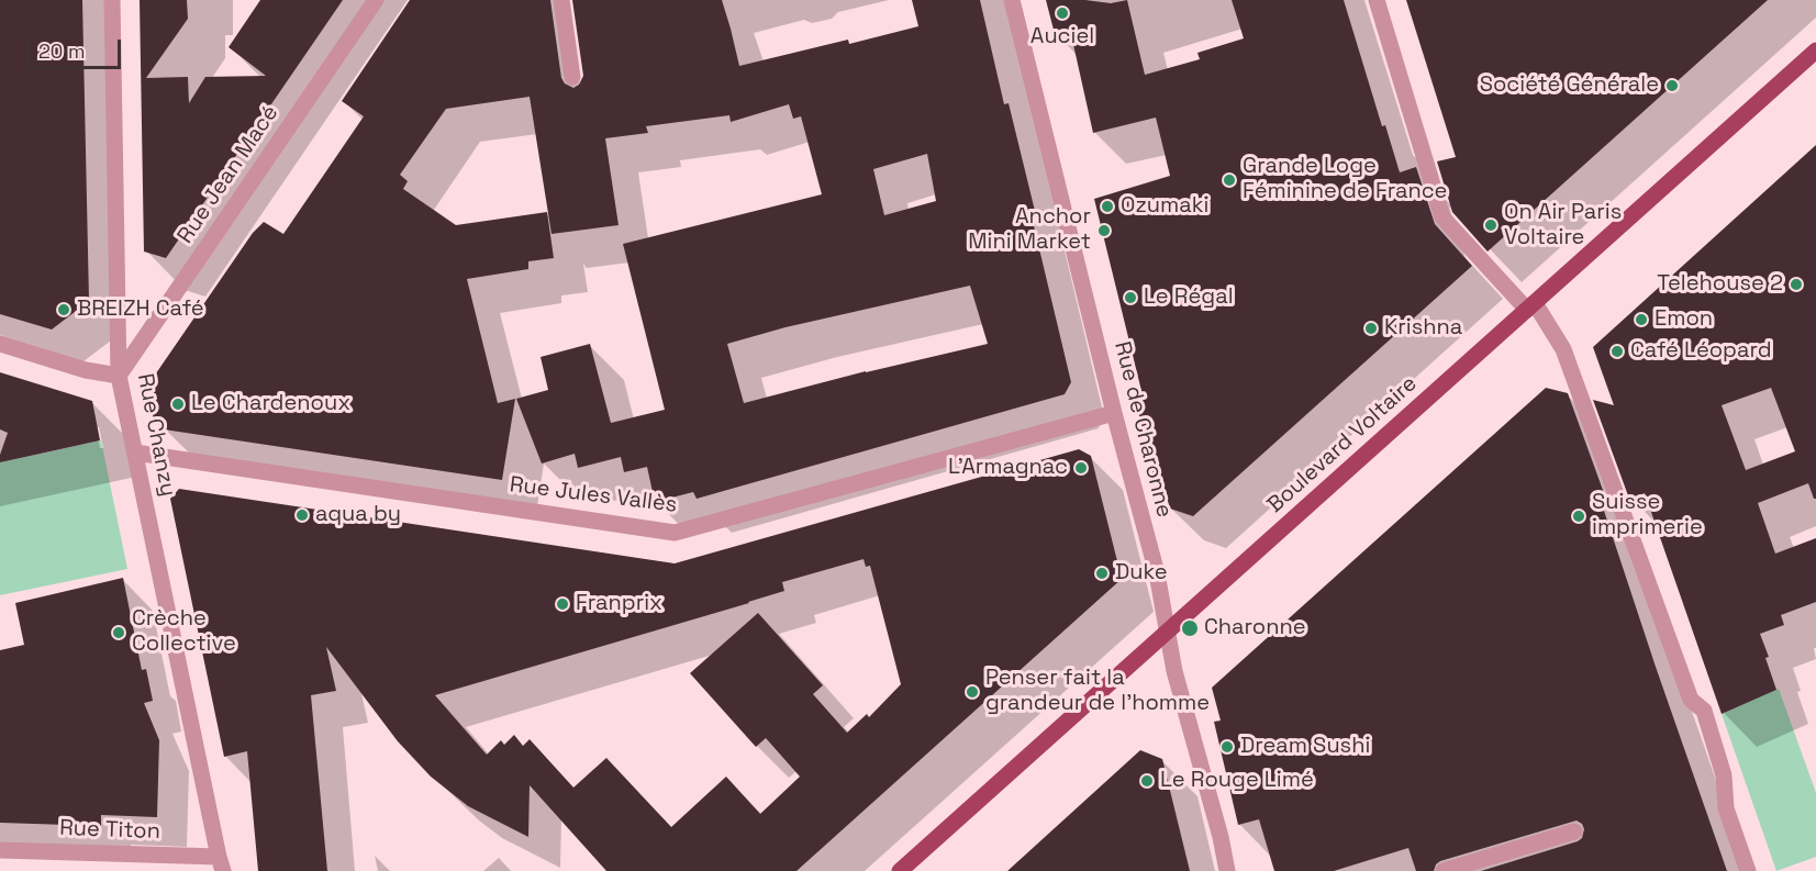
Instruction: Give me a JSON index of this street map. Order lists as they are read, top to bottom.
{
  "streets": {
    "main road": ["Boulevard Voltaire"],
    "street": [
      "Rue Jean Macé",
      "Rue de Charonne",
      "Rue Chanzy",
      "Rue Jules Vallès",
      "Rue Titon"
    ]
  },
  "crossings": [
    ["Rue Jean Macé", "Rue Chanzy"],
    ["Rue de Charonne", "Boulevard Voltaire"],
    ["Rue de Charonne", "Rue Jules Vallès"],
    ["Rue Chanzy", "Rue Jules Vallès"],
    ["Rue Chanzy", "Rue Titon"]
  ],
  "places": [
    "Auciel",
    "Société Générale",
    "Grande Loge Féminine de France",
    "Ozumaki",
    "On Air Paris Voltaire",
    "Anchor Mini Market",
    "Telehouse 2",
    "Le Régal",
    "BREIZH Café",
    "Emon",
    "Krishna",
    "Café Léopard",
    "Le Chardenoux",
    "L'Armagnac",
    "aqua by",
    "Suisse imprimerie",
    "Duke",
    "Franprix",
    "Charonne",
    "Crèche Collective",
    "Penser fait la grandeur de l'homme",
    "Dream Sushi",
    "Le Rouge Limé"
  ],
  "scale_bar": "20 m"
}
